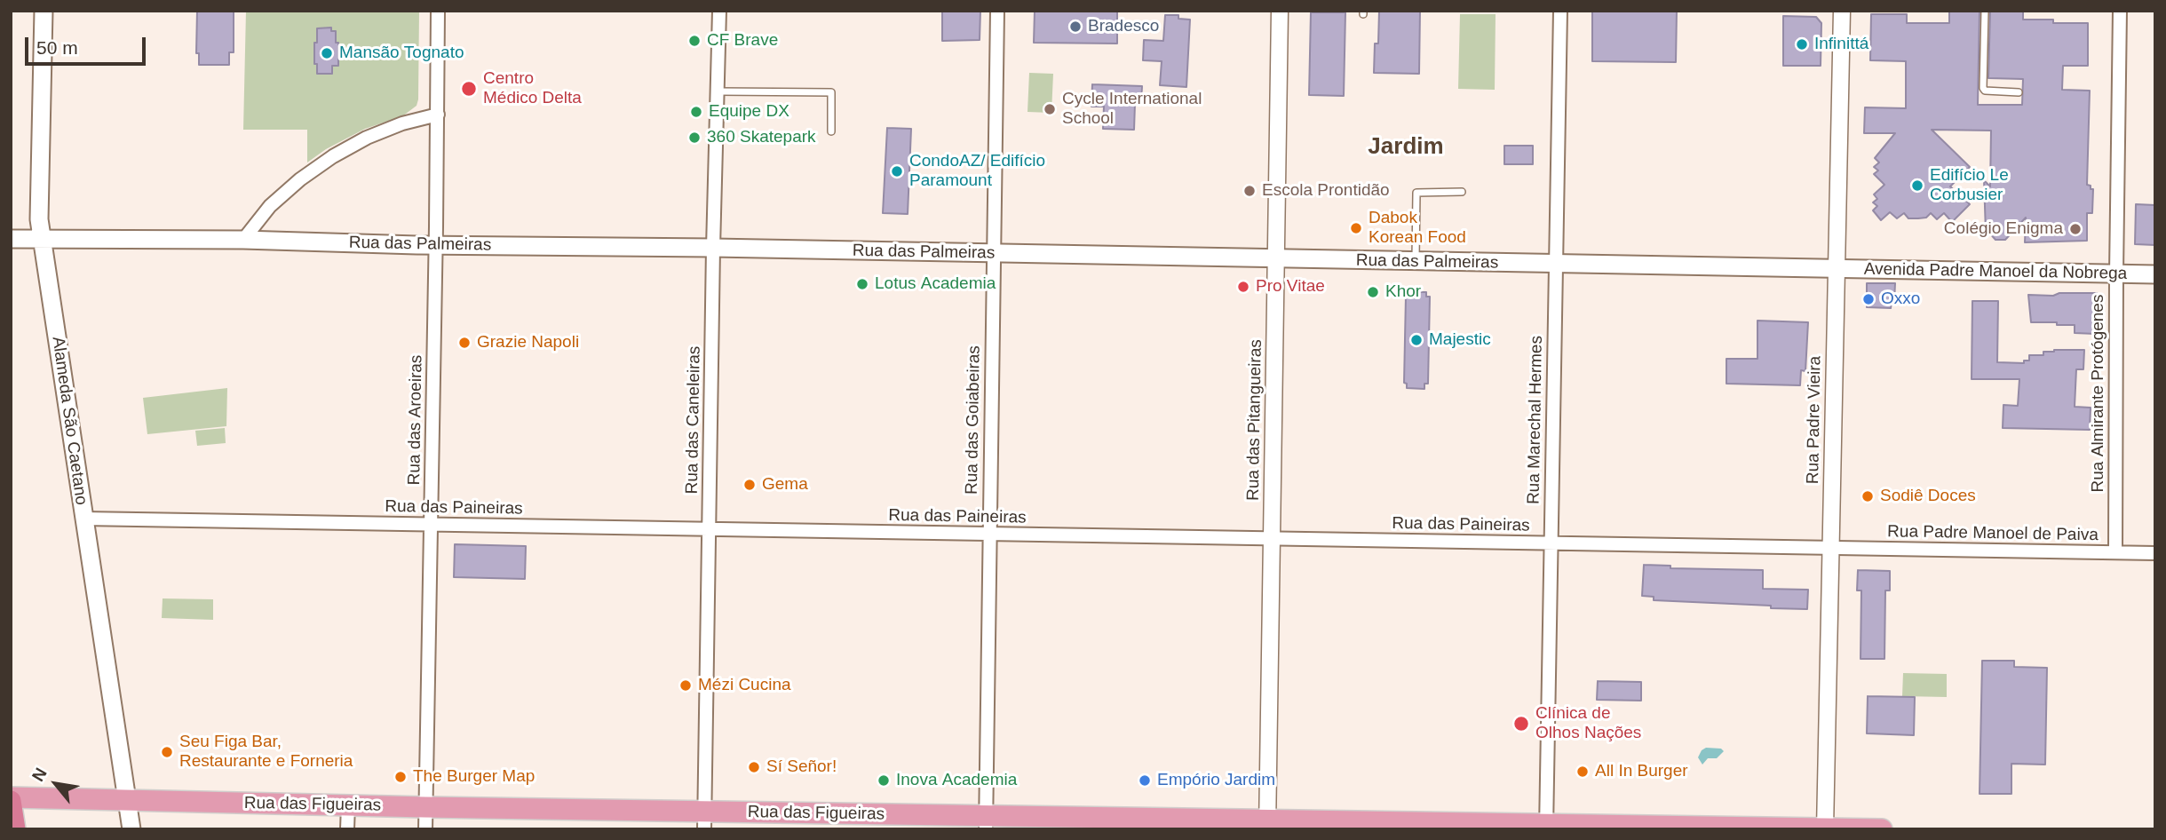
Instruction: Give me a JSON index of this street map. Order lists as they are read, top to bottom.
{
  "streets": {
    "main road": [
      "Rua das Palmeiras",
      "Avenida Padre Manoel da Nobrega",
      "Alameda São Caetano",
      "Rua das Figueiras"
    ],
    "street": [
      "Rua Almirante Protógenes",
      "Rua das Aroeiras",
      "Rua das Caneleiras",
      "Rua das Goiabeiras",
      "Rua das Pitangueiras",
      "Rua Marechal Hermes",
      "Rua Padre Vieira",
      "Rua das Paineiras",
      "Rua Padre Manoel de Paiva"
    ]
  },
  "crossings": [
    ["Rua das Palmeiras", "Avenida Padre Manoel da Nobrega"],
    ["Rua das Palmeiras", "Rua das Aroeiras"],
    ["Rua das Palmeiras", "Rua das Caneleiras"],
    ["Rua das Palmeiras", "Rua das Goiabeiras"],
    ["Rua das Palmeiras", "Rua das Pitangueiras"],
    ["Rua das Palmeiras", "Rua Marechal Hermes"],
    ["Rua das Palmeiras", "Rua Padre Vieira"],
    ["Rua das Palmeiras", "Alameda São Caetano"],
    ["Avenida Padre Manoel da Nobrega", "Rua Almirante Protógenes"],
    ["Avenida Padre Manoel da Nobrega", "Rua Padre Vieira"],
    ["Rua Almirante Protógenes", "Rua Padre Manoel de Paiva"],
    ["Rua das Aroeiras", "Rua das Paineiras"],
    ["Rua das Aroeiras", "Rua das Figueiras"],
    ["Rua das Caneleiras", "Rua das Paineiras"],
    ["Rua das Caneleiras", "Rua das Figueiras"],
    ["Rua das Goiabeiras", "Rua das Paineiras"],
    ["Rua das Goiabeiras", "Rua das Figueiras"],
    ["Rua das Pitangueiras", "Rua das Paineiras"],
    ["Rua das Pitangueiras", "Rua das Figueiras"],
    ["Rua Marechal Hermes", "Rua das Paineiras"],
    ["Rua Marechal Hermes", "Rua das Figueiras"],
    ["Rua Padre Vieira", "Rua das Paineiras"],
    ["Rua Padre Vieira", "Rua Padre Manoel de Paiva"],
    ["Rua Padre Vieira", "Rua das Figueiras"],
    ["Alameda São Caetano", "Rua das Paineiras"],
    ["Alameda São Caetano", "Rua das Figueiras"],
    ["Rua das Paineiras", "Rua Padre Manoel de Paiva"]
  ],
  "districts": ["Jardim"],
  "places": [
    "Bradesco",
    "CF Brave",
    "Infinittá",
    "Mansão Tognato",
    "Centro Médico Delta",
    "Cycle International School",
    "Equipe DX",
    "360 Skatepark",
    "CondoAZ/ Edifício Paramount",
    "Edifício Le Corbusier",
    "Escola Prontidão",
    "Dabok Korean Food",
    "Colégio Enigma",
    "Lotus Academia",
    "Pro Vitae",
    "Khor",
    "Oxxo",
    "Majestic",
    "Grazie Napoli",
    "Gema",
    "Sodiê Doces",
    "Mézi Cucina",
    "Clínica de Olhos Nações",
    "Seu Figa Bar, Restaurante e Forneria",
    "Sí Señor!",
    "All In Burger",
    "The Burger Map",
    "Inova Academia",
    "Empório Jardim"
  ],
  "scale_bar": "50 m",
  "north": "top left"
}
